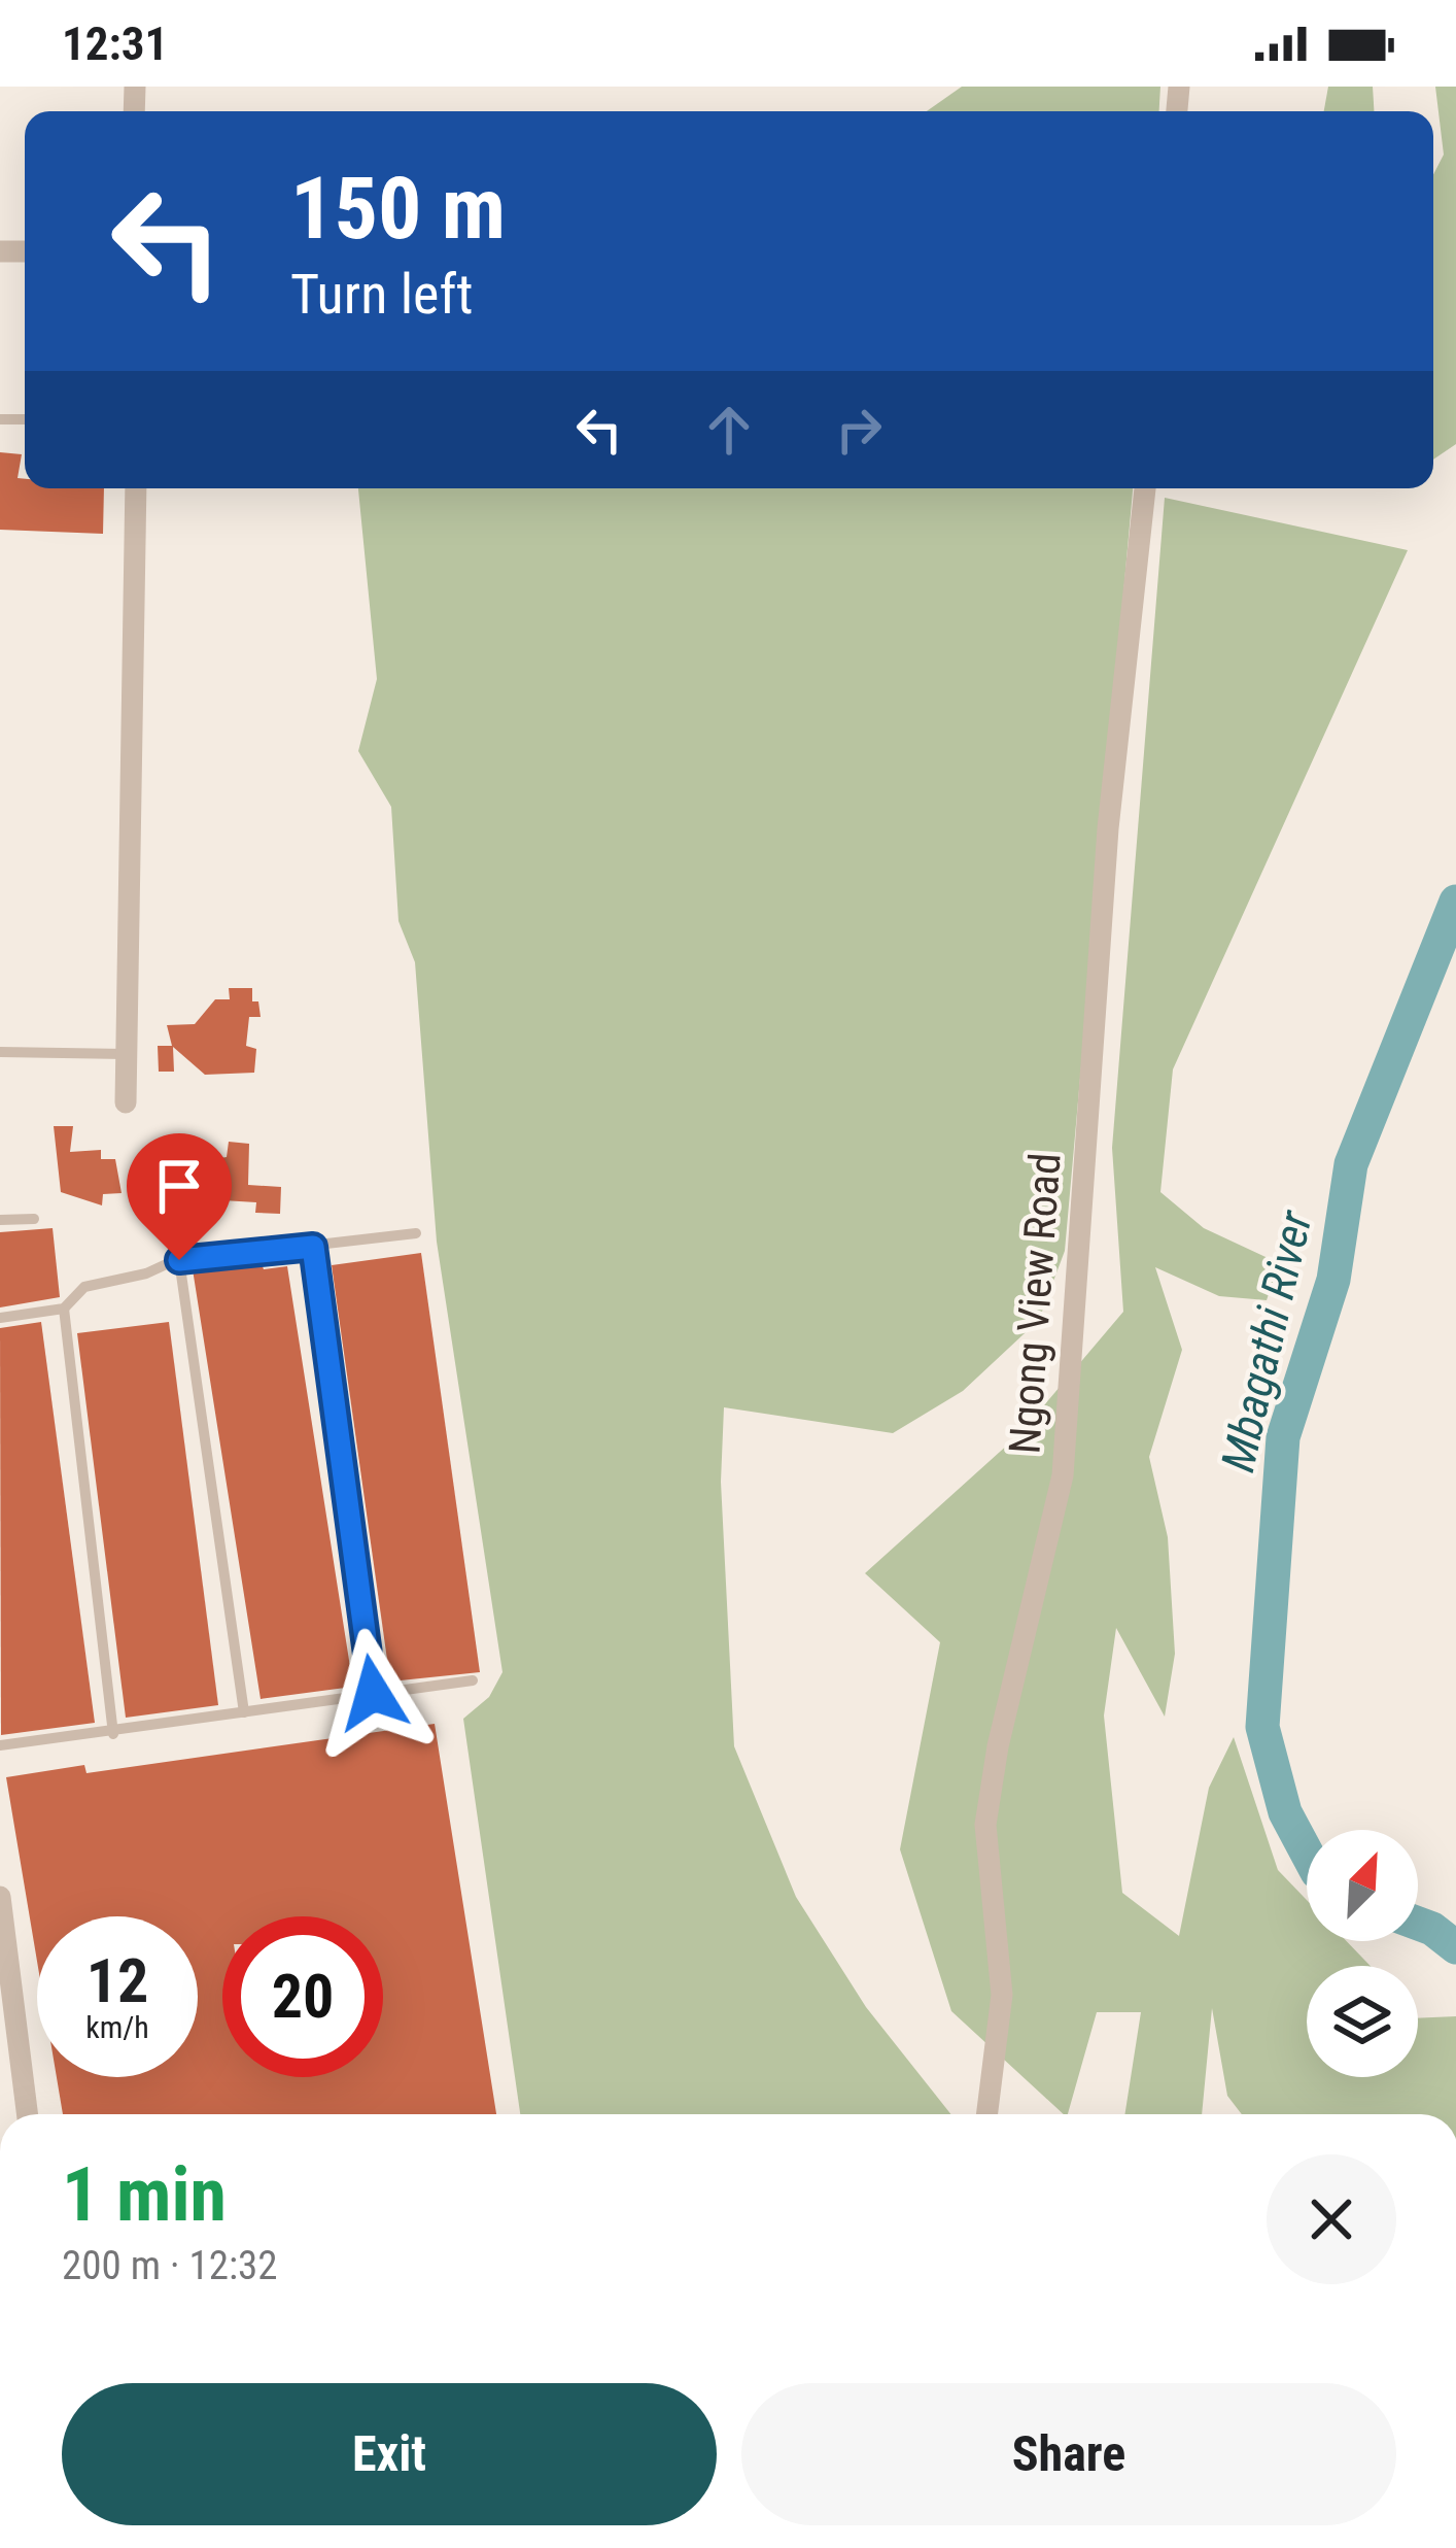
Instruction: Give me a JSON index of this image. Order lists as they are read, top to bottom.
{
  "streets": {
    "street": ["Ngong View Road"]
  },
  "water": ["Mbagathi River"],
  "north": "top right",
  "page": {
    "status": "12:31",
    "turn": ["150 m", "Turn left"],
    "speed": "12 km/h",
    "limit": "20",
    "heading": ["1 min", "200 m · 12:32"],
    "buttons": ["Exit", "Share"]
  }
}
